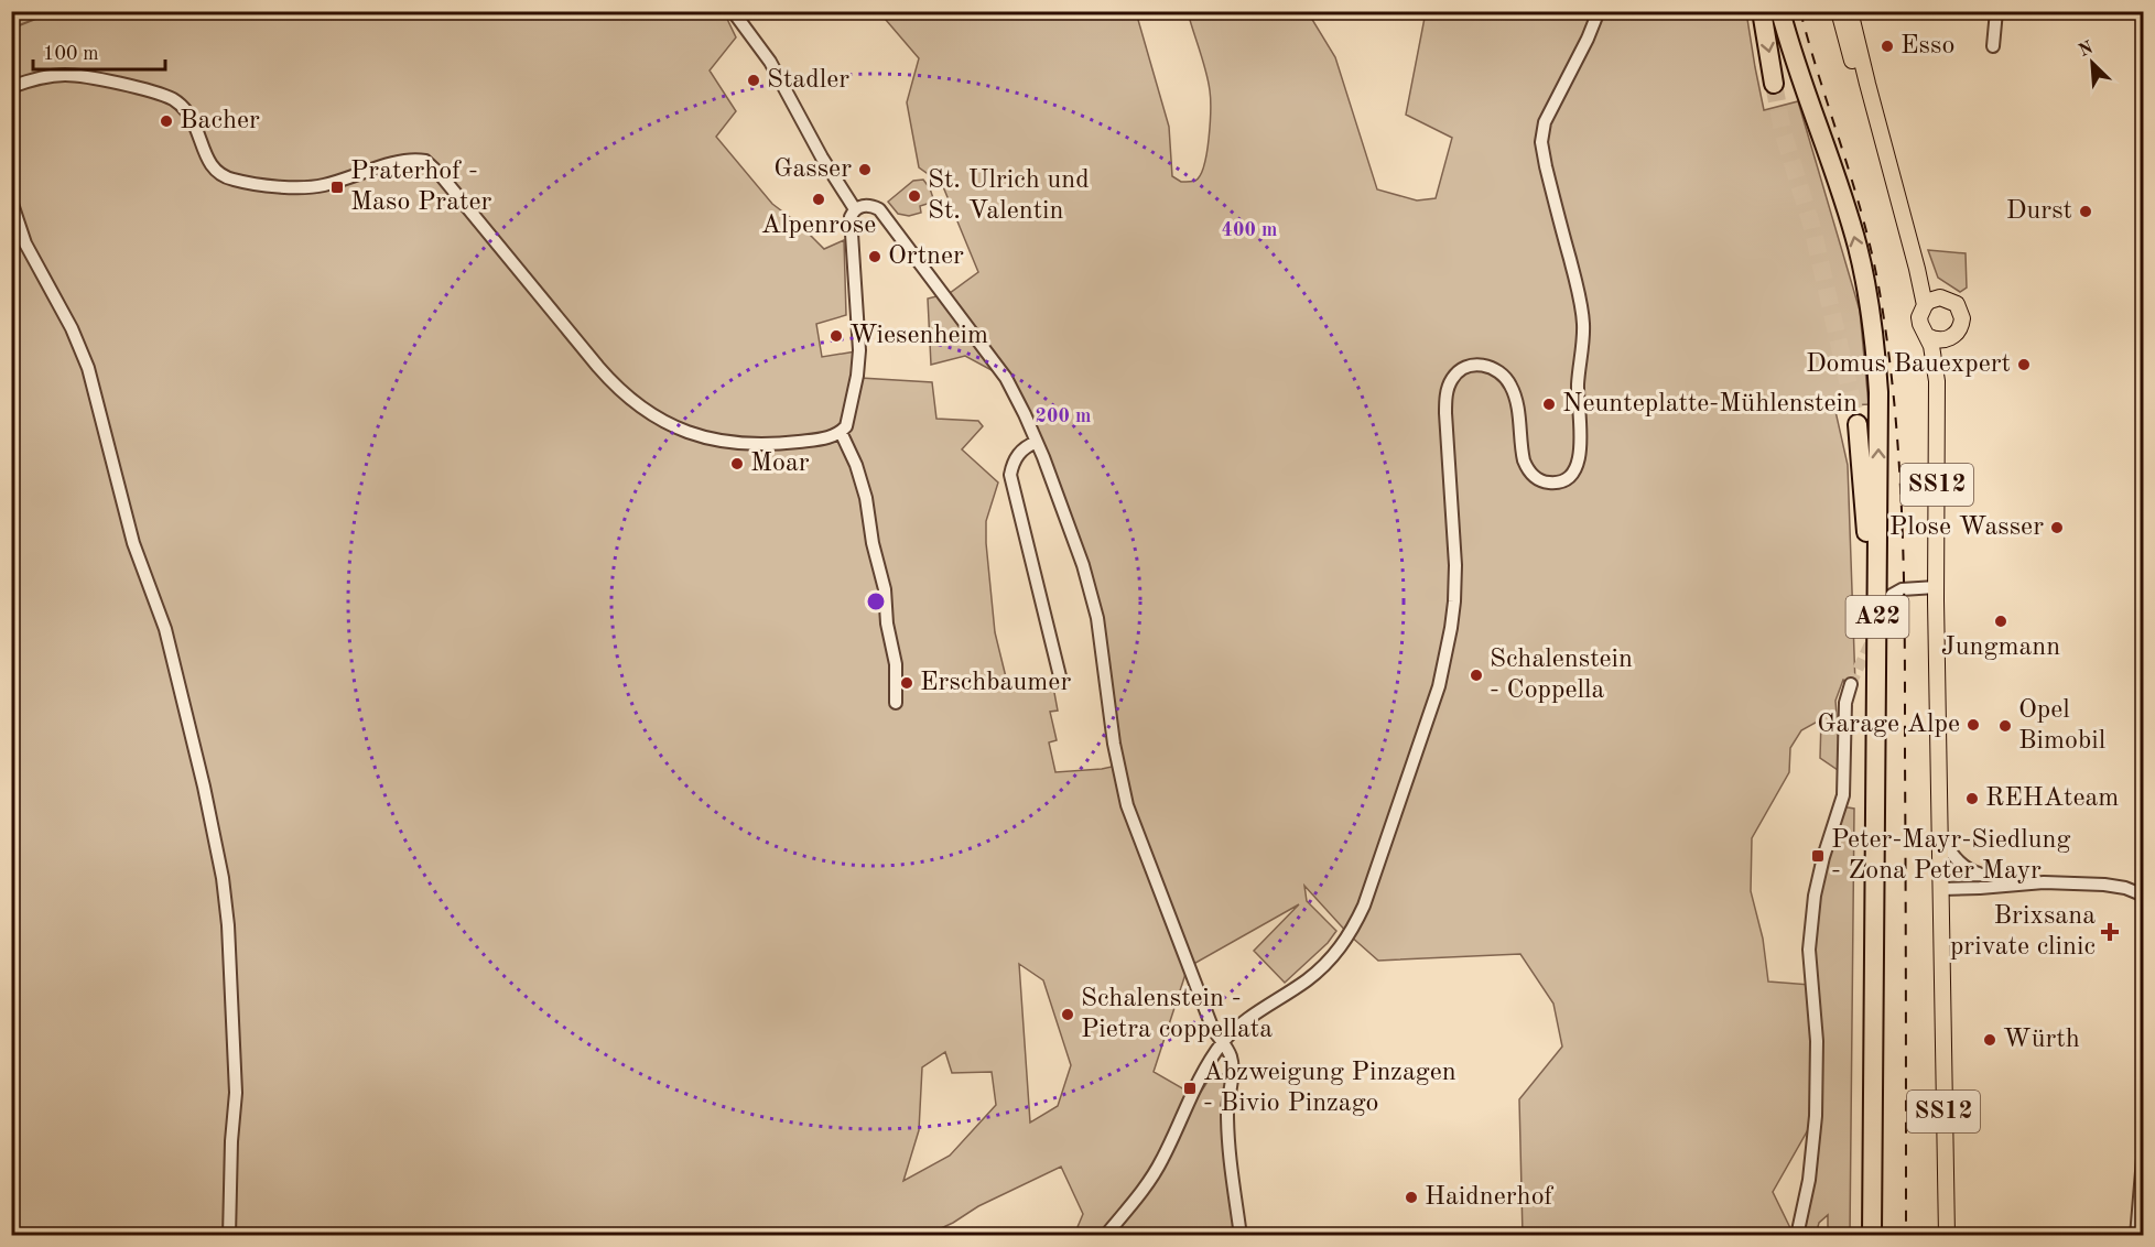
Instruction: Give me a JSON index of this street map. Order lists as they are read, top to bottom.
{
  "streets": {
    "highway": ["A22"],
    "main road": ["SS12"]
  },
  "places": {
    "other": [
      "Esso",
      "Stadler",
      "Bacher",
      "Gasser",
      "St. Ulrich und St. Valentin",
      "Alpenrose",
      "Durst",
      "Ortner",
      "Wiesenheim",
      "Domus Bauexpert",
      "Neunteplatte-Mühlenstein",
      "Moar",
      "Plose Wasser",
      "Jungmann",
      "Schalenstein - Coppella",
      "Erschbaumer",
      "Garage Alpe",
      "Opel Bimobil",
      "REHAteam",
      "Schalenstein - Pietra coppellata",
      "Würth",
      "Haidnerhof"
    ],
    "transit": ["Praterhof - Maso Prater", "Peter-Mayr-Siedlung - Zona Peter Mayr", "Abzweigung Pinzagen - Bivio Pinzago"],
    "health": ["Brixsana private clinic"]
  },
  "scale_bar": "100 m",
  "north": "top left",
  "rings": ["400 m", "200 m"]
}
